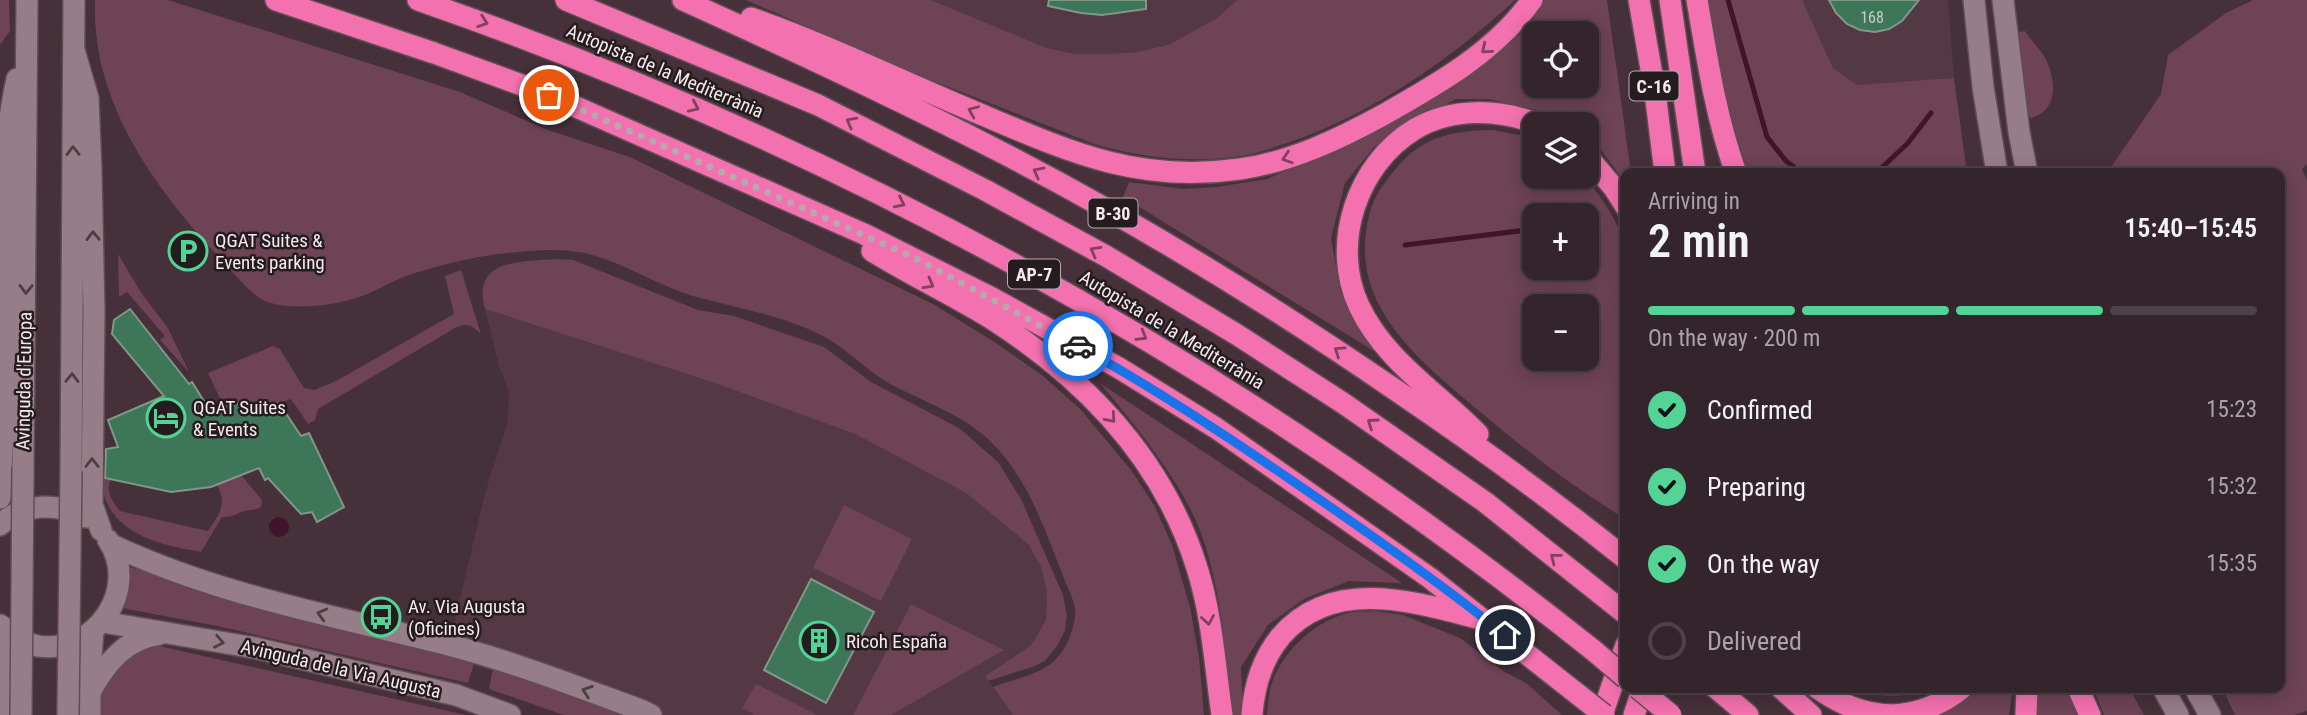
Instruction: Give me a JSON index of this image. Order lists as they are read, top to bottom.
{
  "streets": {
    "highway": [
      "Autopista de la Mediterrània",
      "C-16",
      "B-30",
      "AP-7"
    ],
    "street": ["Avinguda d'Europa", "Avinguda de la Via Augusta"]
  },
  "places": {
    "parking": ["QGAT Suites & Events parking"],
    "hotel": ["QGAT Suites & Events"],
    "bus stop": ["Av. Via Augusta (Oficines)"],
    "building": ["Ricoh España"]
  },
  "house_numbers": ["168"],
  "page": {
    "map_buttons": ["+", "−"],
    "heading": ["2 min", "Arriving in", "15:40–15:45"],
    "bar": "On the way · 200 m",
    "list": [
      ["Confirmed", "15:23"],
      ["Preparing", "15:32"],
      ["On the way", "15:35"],
      "Delivered"
    ]
  }
}
